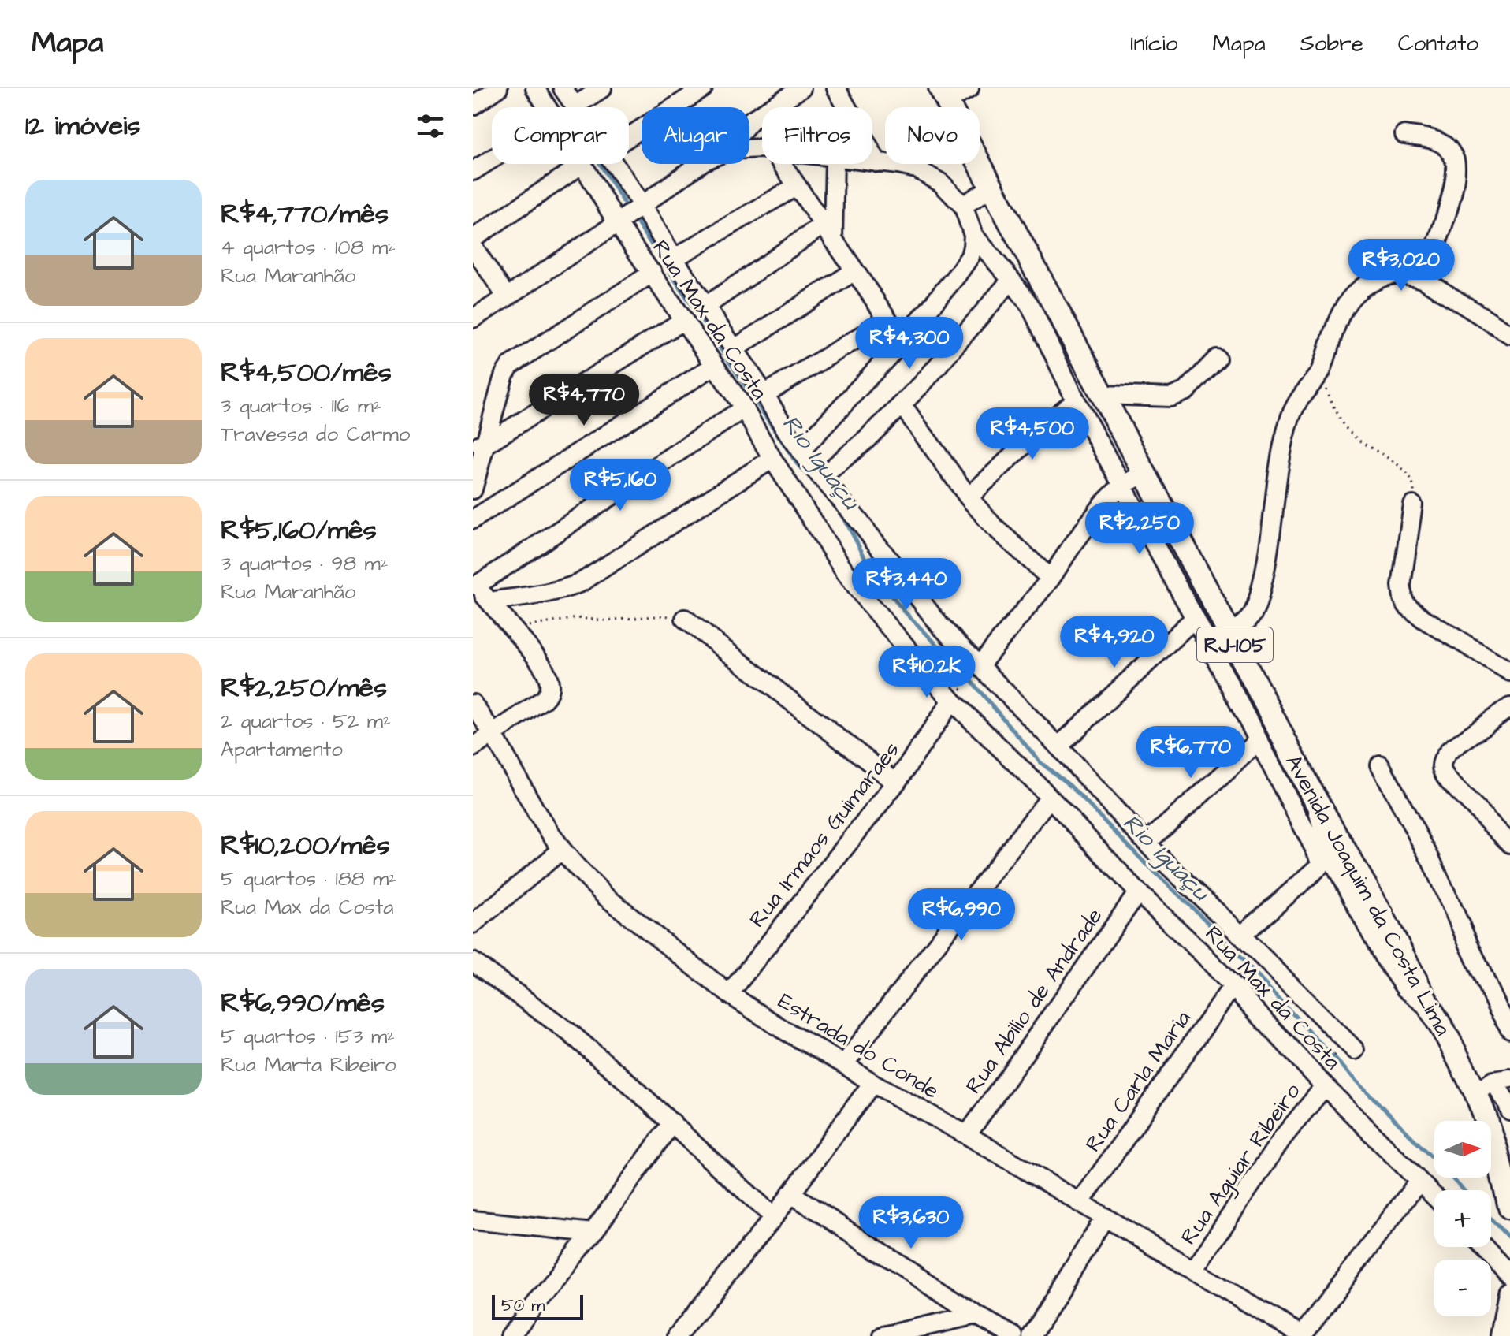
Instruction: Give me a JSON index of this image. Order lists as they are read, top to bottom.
{
  "streets": {
    "main road": ["RJ-105", "Avenida Joaquim da Costa Lima"],
    "street": [
      "Rua Max da Costa",
      "Rua Irmaos Guimaraes",
      "Rua Abilio de Andrade",
      "Estrada do Conde",
      "Rua Carla Maria",
      "Rua Aguiar Ribeiro"
    ]
  },
  "crossings": [
    ["Rua Max da Costa", "Rua Irmaos Guimaraes"],
    ["Rua Max da Costa", "Rua Abilio de Andrade"],
    ["Rua Max da Costa", "Rua Carla Maria"],
    ["Rua Max da Costa", "Rua Aguiar Ribeiro"],
    ["Rua Irmaos Guimaraes", "Estrada do Conde"],
    ["Rua Abilio de Andrade", "Estrada do Conde"],
    ["Estrada do Conde", "Rua Carla Maria"],
    ["Estrada do Conde", "Rua Aguiar Ribeiro"]
  ],
  "water": ["Rio Iguaçu"],
  "scale_bar": "50 m",
  "north": "right",
  "page": {
    "header": "Mapa",
    "nav": [
      "Início",
      "Mapa",
      "Sobre",
      "Contato"
    ],
    "heading": "12 imóveis",
    "chip": [
      "Comprar",
      "Alugar",
      "Filtros",
      "Novo"
    ],
    "list": [
      {
        "name": "R$4,770/mês",
        "note": "4 quartos · 108 m² · Rua Maranhão"
      },
      {
        "name": "R$4,500/mês",
        "note": "3 quartos · 116 m² · Travessa do Carmo"
      },
      {
        "name": "R$5,160/mês",
        "note": "3 quartos · 98 m² · Rua Maranhão"
      },
      {
        "name": "R$2,250/mês",
        "note": "2 quartos · 52 m² · Apartamento"
      },
      {
        "name": "R$10,200/mês",
        "note": "5 quartos · 188 m² · Rua Max da Costa"
      },
      {
        "name": "R$6,990/mês",
        "note": "5 quartos · 153 m² · Rua Marta Ribeiro"
      }
    ],
    "price": [
      "R$3,020",
      "R$4,300",
      "R$4,770",
      "R$4,500",
      "R$5,160",
      "R$2,250",
      "R$3,440",
      "R$4,920",
      "R$10.2K",
      "R$6,770",
      "R$6,990",
      "R$3,630"
    ],
    "map_buttons": ["+", "−"],
    "scale": "50 m"
  }
}
